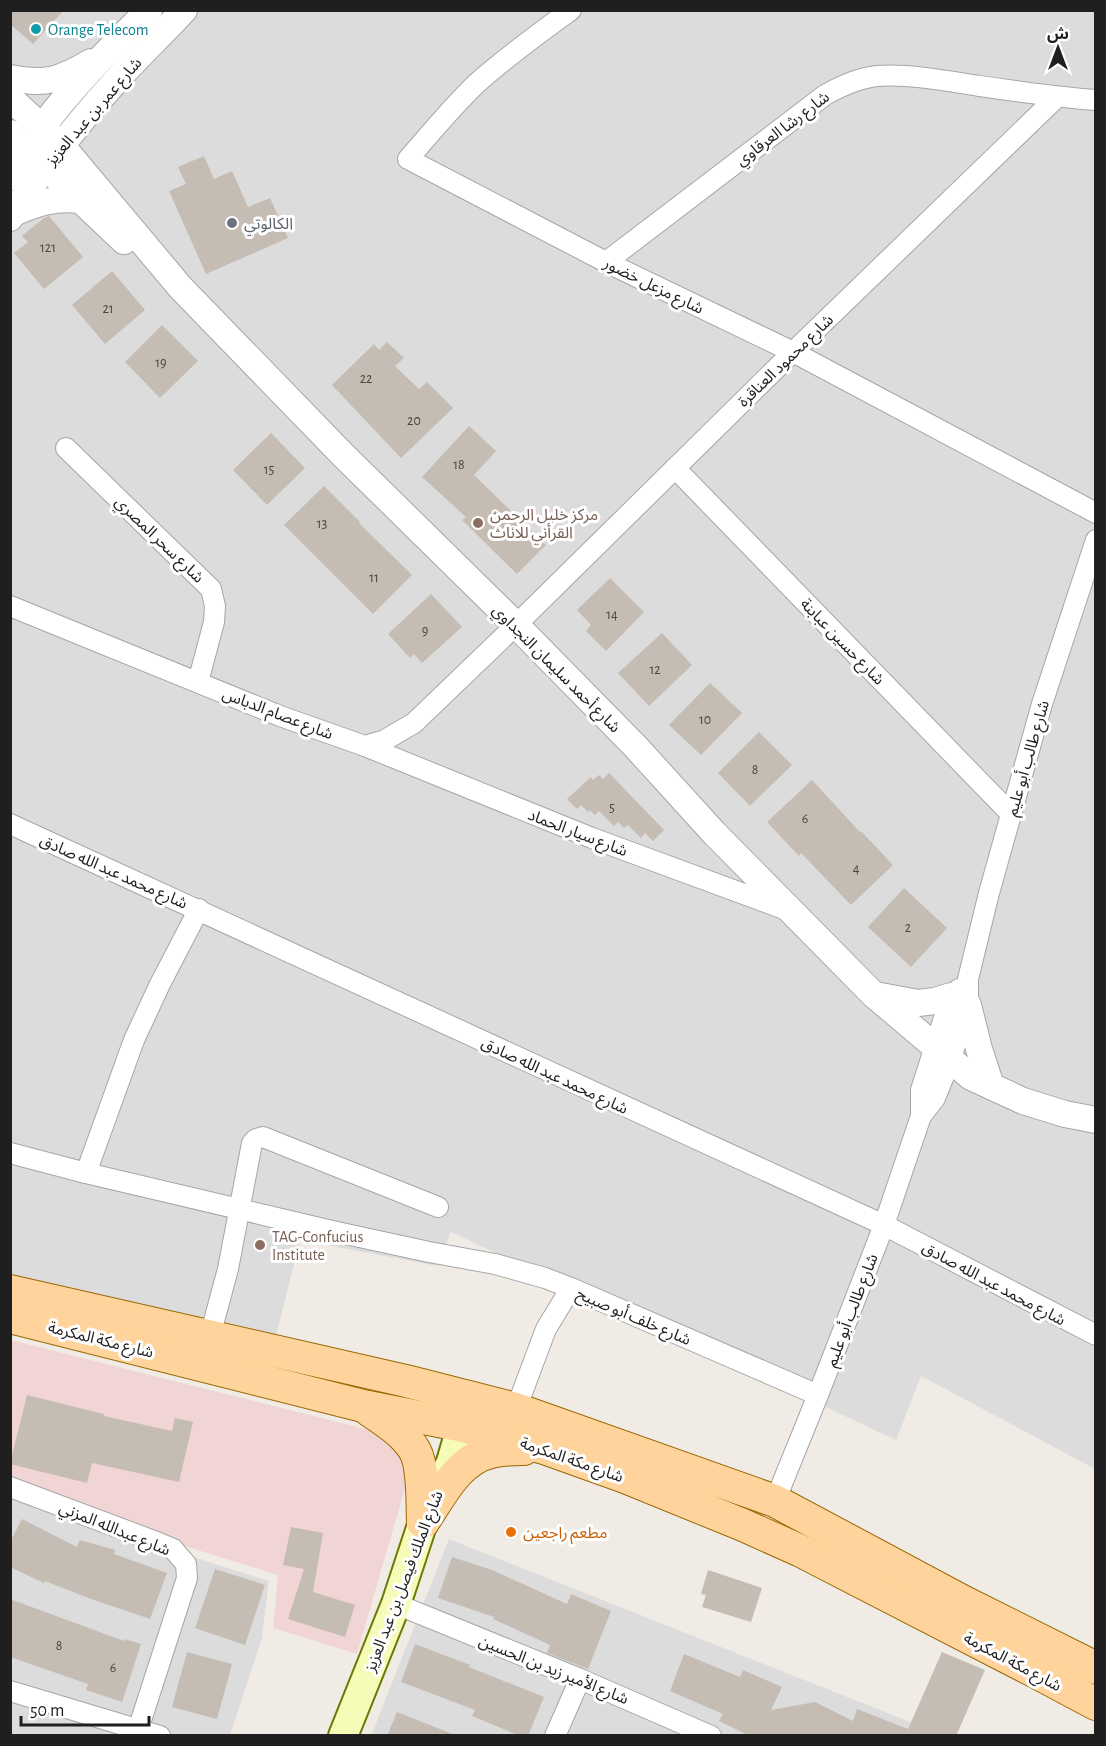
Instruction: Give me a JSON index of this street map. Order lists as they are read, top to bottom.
{
  "streets": {
    "main road": ["شارع مكة المكرمة", "شارع الملك فيصل بن عبد العزيز"],
    "street": [
      "شارع عمر بن عبد العزيز",
      "شارع رشا العرقاوي",
      "شارع مزعل خضور",
      "شارع محمود العناقرة",
      "شارع سحر المصري",
      "شارع حسين عبابنة",
      "شارع أحمد سليمان النجداوي",
      "شارع عصام الدباس",
      "شارع طالب أبو عليم",
      "شارع سيار الحماد",
      "شارع محمد عبد الله صادق",
      "شارع خلف أبو صبيح",
      "شارع عبدالله المزني",
      "شارع الأمير زيد بن الحسين"
    ]
  },
  "crossings": [
    ["شارع عمر بن عبد العزيز", "شارع أحمد سليمان النجداوي"],
    ["شارع رشا العرقاوي", "شارع مزعل خضور"],
    ["شارع رشا العرقاوي", "شارع محمود العناقرة"],
    ["شارع مزعل خضور", "شارع محمود العناقرة"],
    ["شارع محمود العناقرة", "شارع حسين عبابنة"],
    ["شارع محمود العناقرة", "شارع أحمد سليمان النجداوي"],
    ["شارع سحر المصري", "شارع عصام الدباس"],
    ["شارع حسين عبابنة", "شارع طالب أبو عليم"],
    ["شارع أحمد سليمان النجداوي", "شارع طالب أبو عليم"],
    ["شارع أحمد سليمان النجداوي", "شارع سيار الحماد"],
    ["شارع عصام الدباس", "شارع سيار الحماد"],
    ["شارع طالب أبو عليم", "شارع محمد عبد الله صادق"],
    ["شارع طالب أبو عليم", "شارع خلف أبو صبيح"],
    ["شارع طالب أبو عليم", "شارع مكة المكرمة"],
    ["شارع خلف أبو صبيح", "شارع مكة المكرمة"],
    ["شارع مكة المكرمة", "شارع الملك فيصل بن عبد العزيز"],
    ["شارع الملك فيصل بن عبد العزيز", "شارع الأمير زيد بن الحسين"]
  ],
  "places": [
    "Orange Telecom",
    "الكالوتي",
    "مركز خليل الرحمن القرأني للاناث",
    "TAG-Confucius Institute",
    "مطعم راجعين"
  ],
  "house_numbers": [
    "121",
    "21",
    "19",
    "22",
    "20",
    "18",
    "15",
    "13",
    "11",
    "14",
    "9",
    "12",
    "10",
    "8",
    "5",
    "6",
    "4",
    "2",
    "8",
    "6"
  ],
  "scale_bar": "50 m",
  "north": "top"
}
